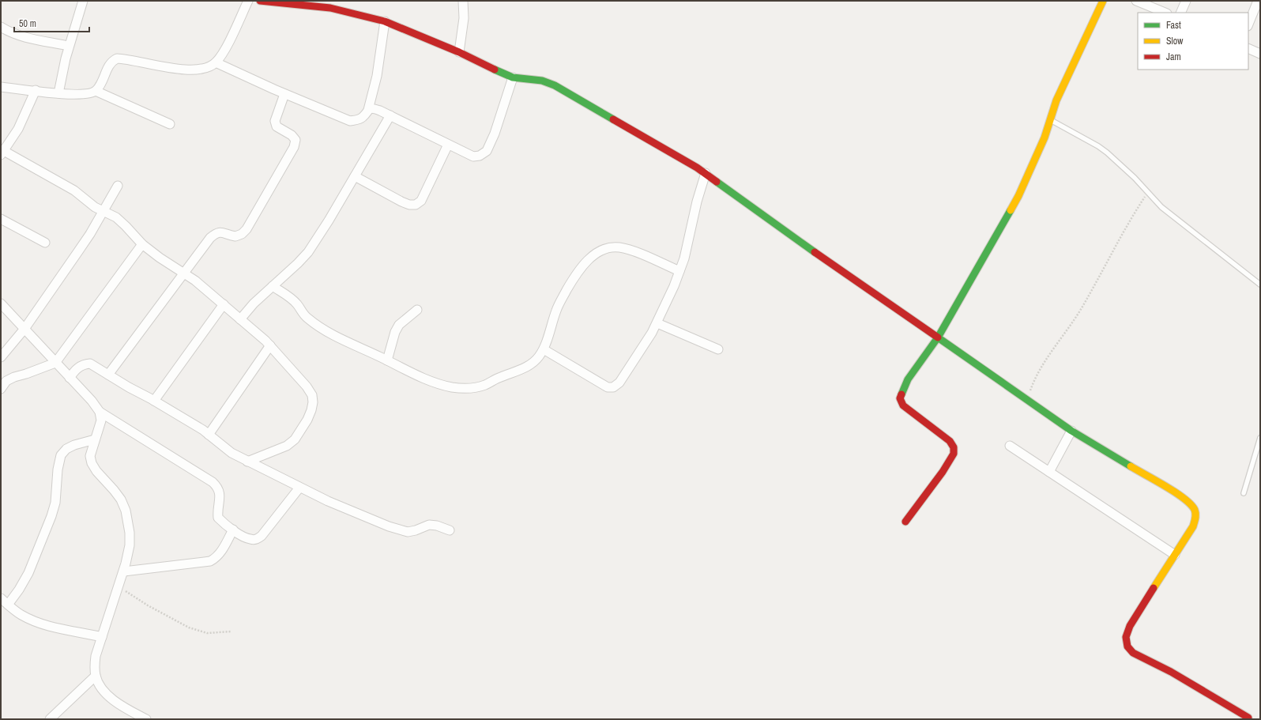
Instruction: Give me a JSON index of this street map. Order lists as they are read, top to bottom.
{
  "legend": ["Fast", "Slow", "Jam"],
  "scale_bar": "50 m"
}
